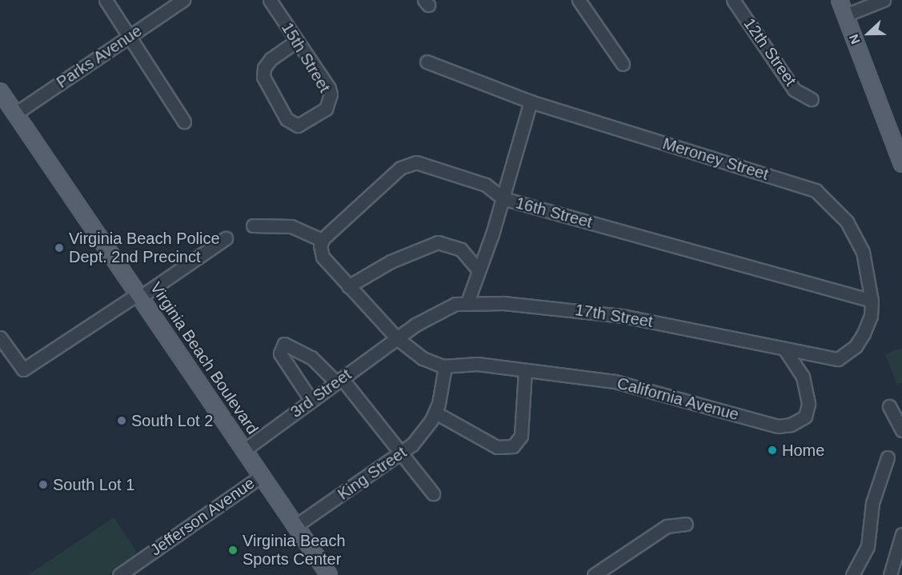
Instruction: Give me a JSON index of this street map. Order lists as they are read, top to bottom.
{
  "streets": {
    "main road": ["Virginia Beach Boulevard"],
    "street": [
      "12th Street",
      "Parks Avenue",
      "15th Street",
      "Meroney Street",
      "16th Street",
      "17th Street",
      "3rd Street",
      "California Avenue",
      "King Street",
      "Jefferson Avenue"
    ]
  },
  "crossings": [
    ["Parks Avenue", "Virginia Beach Boulevard"],
    ["Meroney Street", "16th Street"],
    ["Meroney Street", "17th Street"],
    ["17th Street", "3rd Street"],
    ["17th Street", "California Avenue"],
    ["Virginia Beach Boulevard", "3rd Street"],
    ["Virginia Beach Boulevard", "King Street"],
    ["Virginia Beach Boulevard", "Jefferson Avenue"],
    ["California Avenue", "King Street"]
  ],
  "places": [
    "Virginia Beach Police Dept. 2nd Precinct",
    "South Lot 2",
    "Home",
    "South Lot 1",
    "Virginia Beach Sports Center"
  ],
  "north": "left"
}
